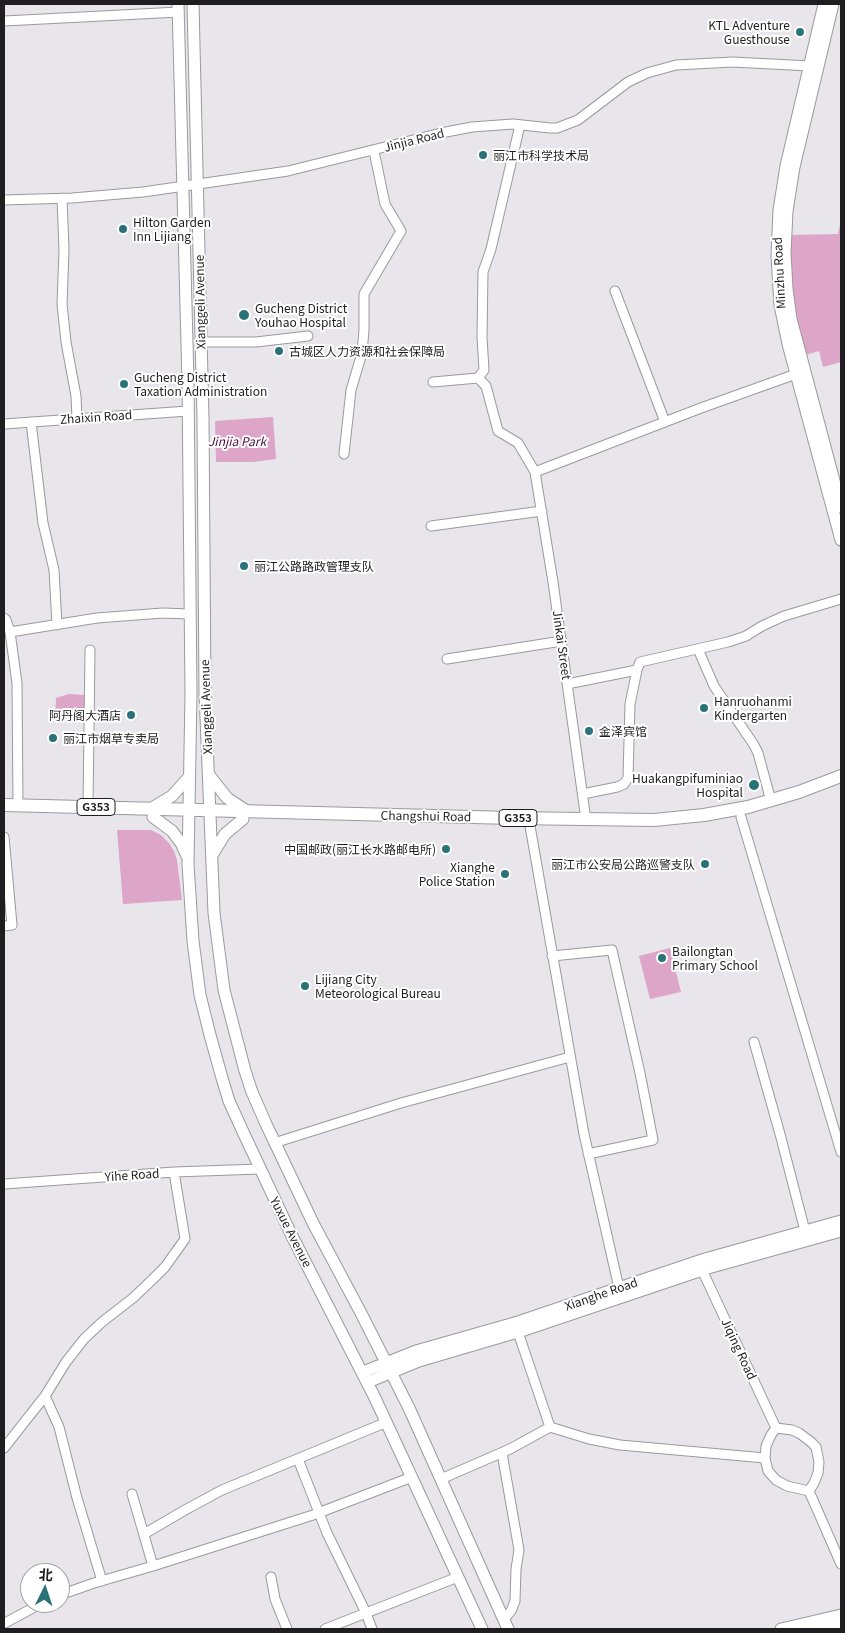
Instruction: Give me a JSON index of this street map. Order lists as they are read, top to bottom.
{
  "streets": {
    "highway": ["G353", "Changshui Road"],
    "main road": [
      "Minzhu Road",
      "Xianggeli Avenue",
      "Yuxue Avenue",
      "Xianghe Road"
    ],
    "street": [
      "Jinjia Road",
      "Zhaixin Road",
      "Jinkai Street",
      "Yihe Road",
      "Jiqing Road"
    ]
  },
  "crossings": [
    ["Jinjia Road", "Minzhu Road"],
    ["Jinjia Road", "Xianggeli Avenue"],
    ["Xianggeli Avenue", "Zhaixin Road"],
    ["Xianggeli Avenue", "Changshui Road"],
    ["Xianggeli Avenue", "Yuxue Avenue"],
    ["Jinkai Street", "Changshui Road"],
    ["Changshui Road", "Yuxue Avenue"],
    ["Yihe Road", "Yuxue Avenue"],
    ["Yuxue Avenue", "Xianghe Road"],
    ["Xianghe Road", "Jiqing Road"]
  ],
  "parks": ["Jinjia Park"],
  "places": [
    "KTL Adventure Guesthouse",
    "丽江市科学技术局",
    "Hilton Garden Inn Lijiang",
    "Gucheng District Youhao Hospital",
    "古城区人力资源和社会保障局",
    "Gucheng District Taxation Administration",
    "丽江公路路政管理支队",
    "Hanruohanmi Kindergarten",
    "阿丹阁大酒店",
    "金泽宾馆",
    "丽江市烟草专卖局",
    "Huakangpifuminiao Hospital",
    "中国邮政(丽江长水路邮电所)",
    "丽江市公安局公路巡警支队",
    "Xianghe Police Station",
    "Bailongtan Primary School",
    "Lijiang City Meteorological Bureau"
  ],
  "north": "top"
}
